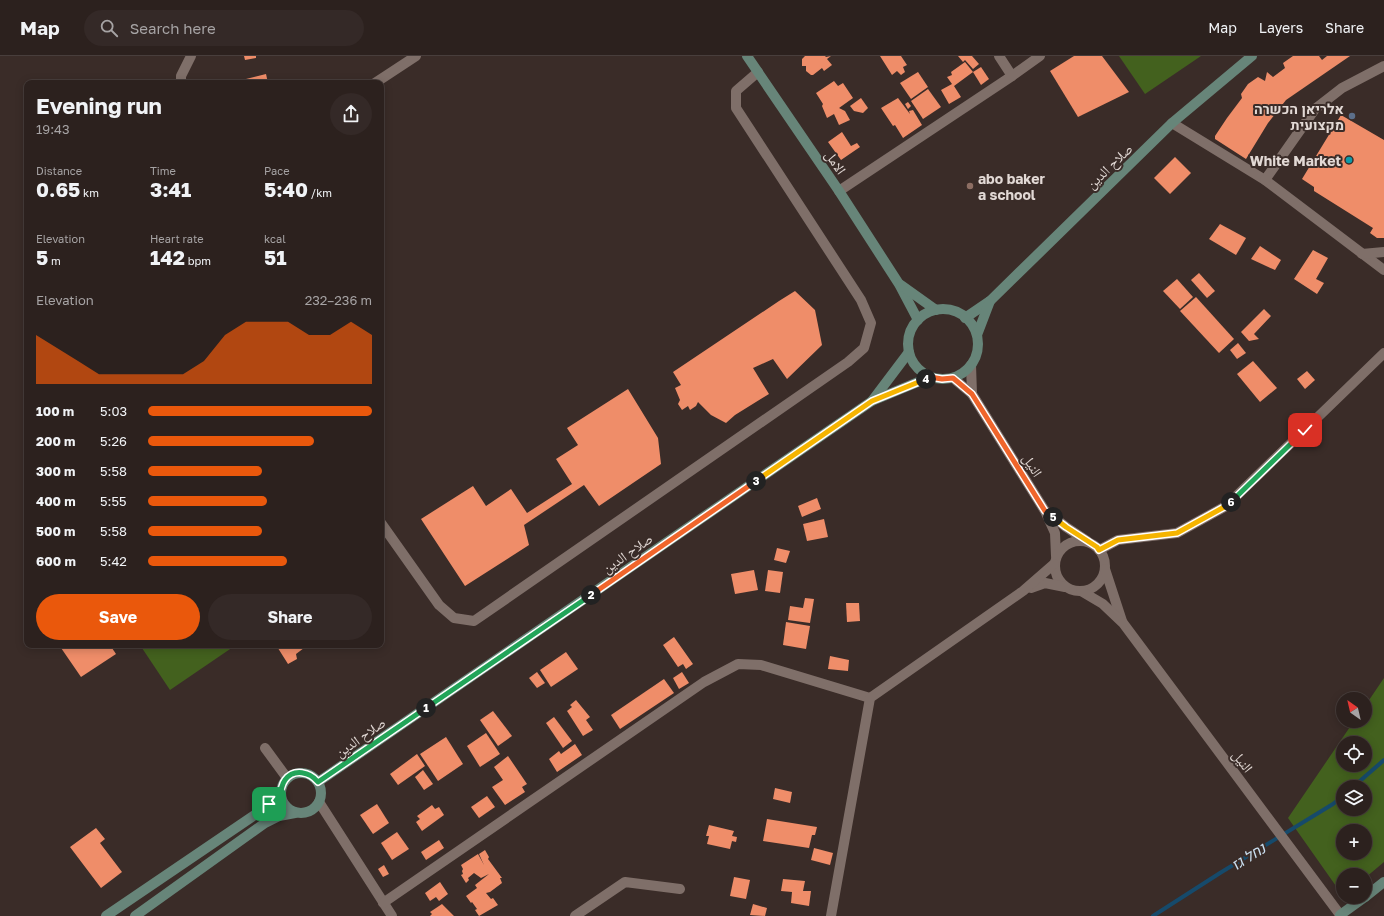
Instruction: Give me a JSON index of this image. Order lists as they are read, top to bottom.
{
  "streets": {
    "main road": ["الامل", "صلاح الدين"],
    "street": ["النيل"]
  },
  "crossings": [
    ["الامل", "صلاح الدين"],
    ["الامل", "النيل"],
    ["صلاح الدين", "النيل"]
  ],
  "water": ["נחל גז"],
  "places": ["אלריאן הכשרה מקצועית", "White Market", "abo baker a school"],
  "north": "top left",
  "page": {
    "header": "Map",
    "search": "Search here",
    "nav": ["Map", "Layers", "Share"],
    "heading": ["Evening run", "19:43"],
    "stats": [
      ["Distance", "0.65 km"],
      ["Time", "3:41"],
      ["Pace", "5:40 /km"],
      ["Elevation", "5 m"],
      ["Heart rate", "142 bpm"],
      ["kcal", "51"]
    ],
    "chart": ["Elevation", "232–236 m"],
    "pins": [
      "4",
      "3",
      "6",
      "5",
      "2",
      "1"
    ],
    "list": [
      {
        "name": "100 m",
        "note": "5:03"
      },
      {
        "name": "200 m",
        "note": "5:26"
      },
      {
        "name": "300 m",
        "note": "5:58"
      },
      {
        "name": "400 m",
        "note": "5:55"
      },
      {
        "name": "500 m",
        "note": "5:58"
      },
      {
        "name": "600 m",
        "note": "5:42"
      }
    ],
    "buttons": ["Save", "Share"],
    "map_buttons": ["+", "−"]
  }
}
